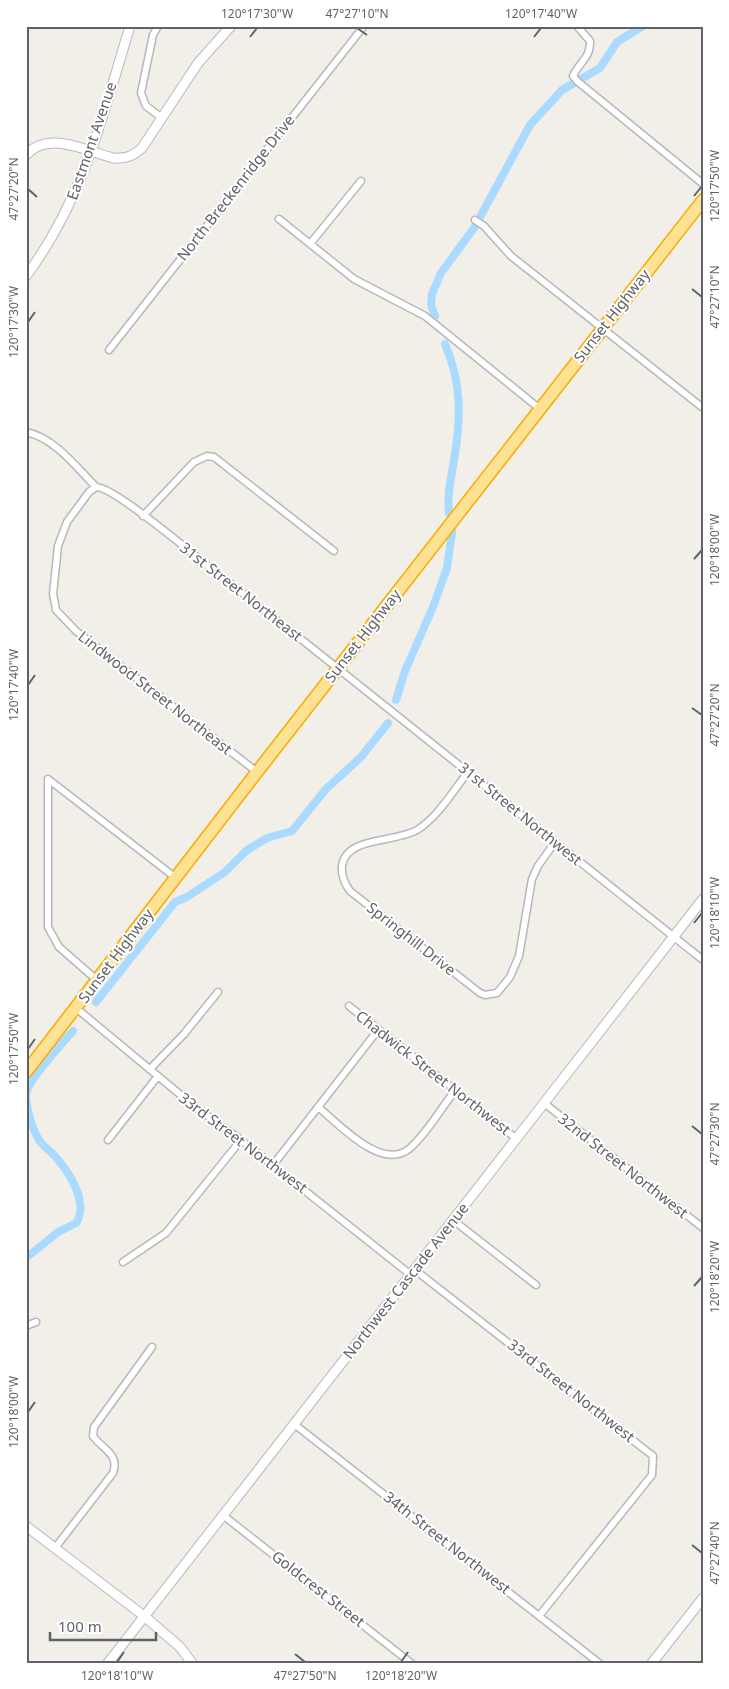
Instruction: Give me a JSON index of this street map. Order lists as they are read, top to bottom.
{
  "streets": {
    "highway": ["Sunset Highway"],
    "street": [
      "Eastmont Avenue",
      "North Breckenridge Drive",
      "31st Street Northeast",
      "Lindwood Street Northeast",
      "31st Street Northwest",
      "Springhill Drive",
      "Chadwick Street Northwest",
      "33rd Street Northwest",
      "32nd Street Northwest",
      "Northwest Cascade Avenue",
      "34th Street Northwest",
      "Goldcrest Street"
    ]
  },
  "crossings": [
    ["Sunset Highway", "31st Street Northeast"],
    ["Sunset Highway", "Lindwood Street Northeast"],
    ["Sunset Highway", "31st Street Northwest"],
    ["Sunset Highway", "33rd Street Northwest"],
    ["31st Street Northeast", "Lindwood Street Northeast"],
    ["31st Street Northeast", "31st Street Northwest"],
    ["31st Street Northwest", "Springhill Drive"],
    ["31st Street Northwest", "Northwest Cascade Avenue"],
    ["Chadwick Street Northwest", "Northwest Cascade Avenue"],
    ["33rd Street Northwest", "Northwest Cascade Avenue"],
    ["33rd Street Northwest", "34th Street Northwest"],
    ["32nd Street Northwest", "Northwest Cascade Avenue"],
    ["Northwest Cascade Avenue", "34th Street Northwest"],
    ["Northwest Cascade Avenue", "Goldcrest Street"]
  ],
  "scale_bar": "100 m",
  "coordinates": [
    "120°17'30\"W",
    "47°27'10\"N",
    "120°17'40\"W",
    "120°17'50\"W",
    "47°27'20\"N",
    "120°18'00\"W",
    "120°18'10\"W",
    "47°27'30\"N",
    "120°18'20\"W",
    "47°27'40\"N",
    "47°27'50\"N"
  ]
}
